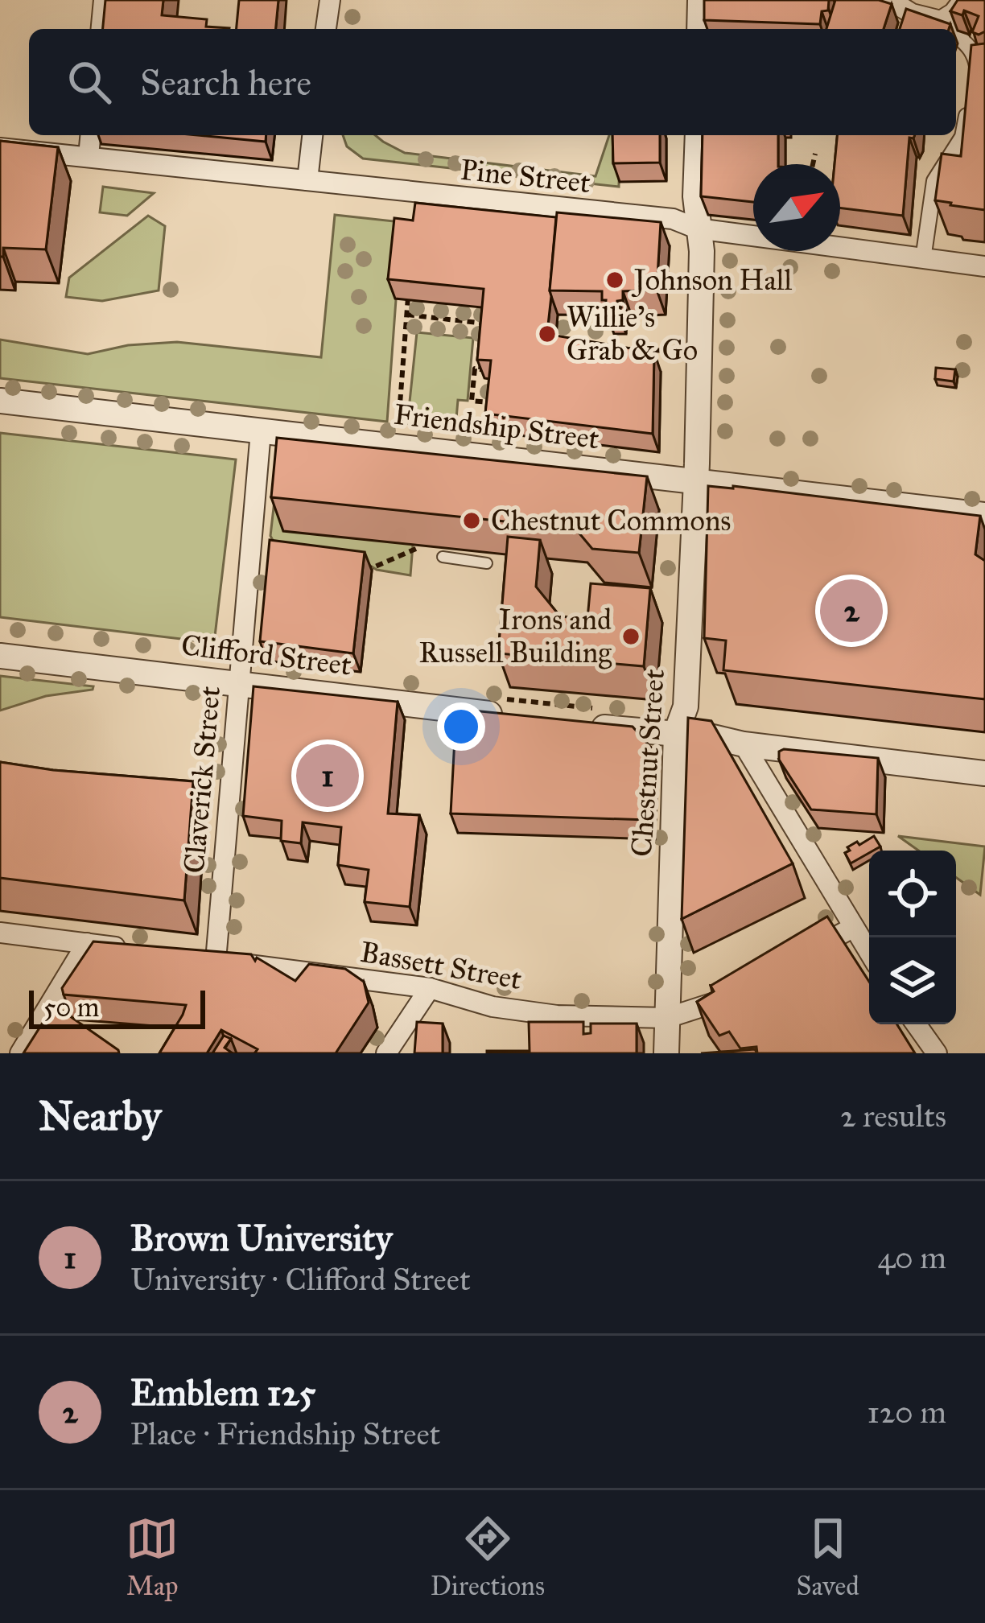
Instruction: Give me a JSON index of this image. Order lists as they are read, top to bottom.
{
  "streets": {
    "street": [
      "Pine Street",
      "Friendship Street",
      "Clifford Street",
      "Chestnut Street",
      "Claverick Street",
      "Bassett Street"
    ]
  },
  "crossings": [
    ["Pine Street", "Chestnut Street"],
    ["Friendship Street", "Chestnut Street"],
    ["Friendship Street", "Claverick Street"],
    ["Clifford Street", "Claverick Street"],
    ["Chestnut Street", "Bassett Street"],
    ["Claverick Street", "Bassett Street"]
  ],
  "places": [
    "Johnson Hall",
    "Willie's Grab & Go",
    "Chestnut Commons",
    "Irons and Russell Building"
  ],
  "scale_bar": "50 m",
  "north": "top right",
  "page": {
    "search": "Search here",
    "pins": ["2", "1"],
    "scale": "50 m",
    "heading": ["Nearby", "2 results"],
    "list": [
      {
        "mark": "1",
        "name": "Brown University",
        "note": "University · Clifford Street",
        "value": "40 m"
      },
      {
        "mark": "2",
        "name": "Emblem 125",
        "note": "Place · Friendship Street",
        "value": "120 m"
      }
    ],
    "nav": ["Map", "Directions", "Saved"]
  }
}
